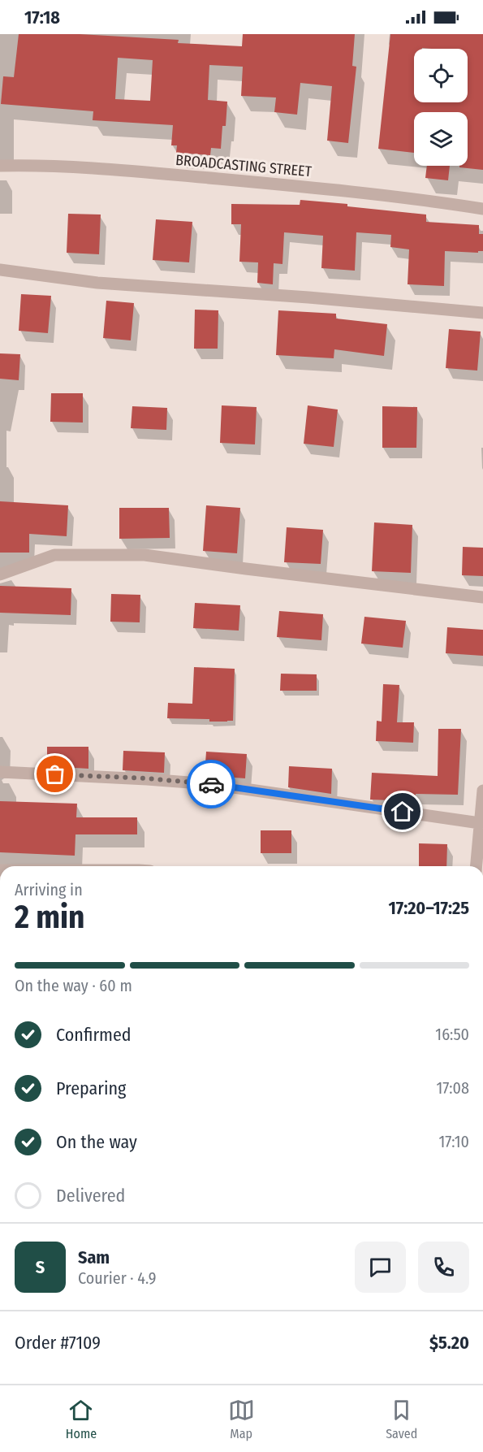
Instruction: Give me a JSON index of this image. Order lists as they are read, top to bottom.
{
  "streets": {
    "street": ["BROADCASTING STREET"]
  },
  "page": {
    "status": "17:18",
    "heading": ["2 min", "Arriving in", "17:20–17:25"],
    "panel": [
      "Sam",
      "Courier · 4.9",
      "Order #7109",
      "$5.20"
    ],
    "bar": "On the way · 60 m",
    "list": [
      ["Confirmed", "16:50"],
      ["Preparing", "17:08"],
      ["On the way", "17:10"],
      "Delivered"
    ],
    "round": "S",
    "tabs": ["Home", "Map", "Saved"]
  }
}
